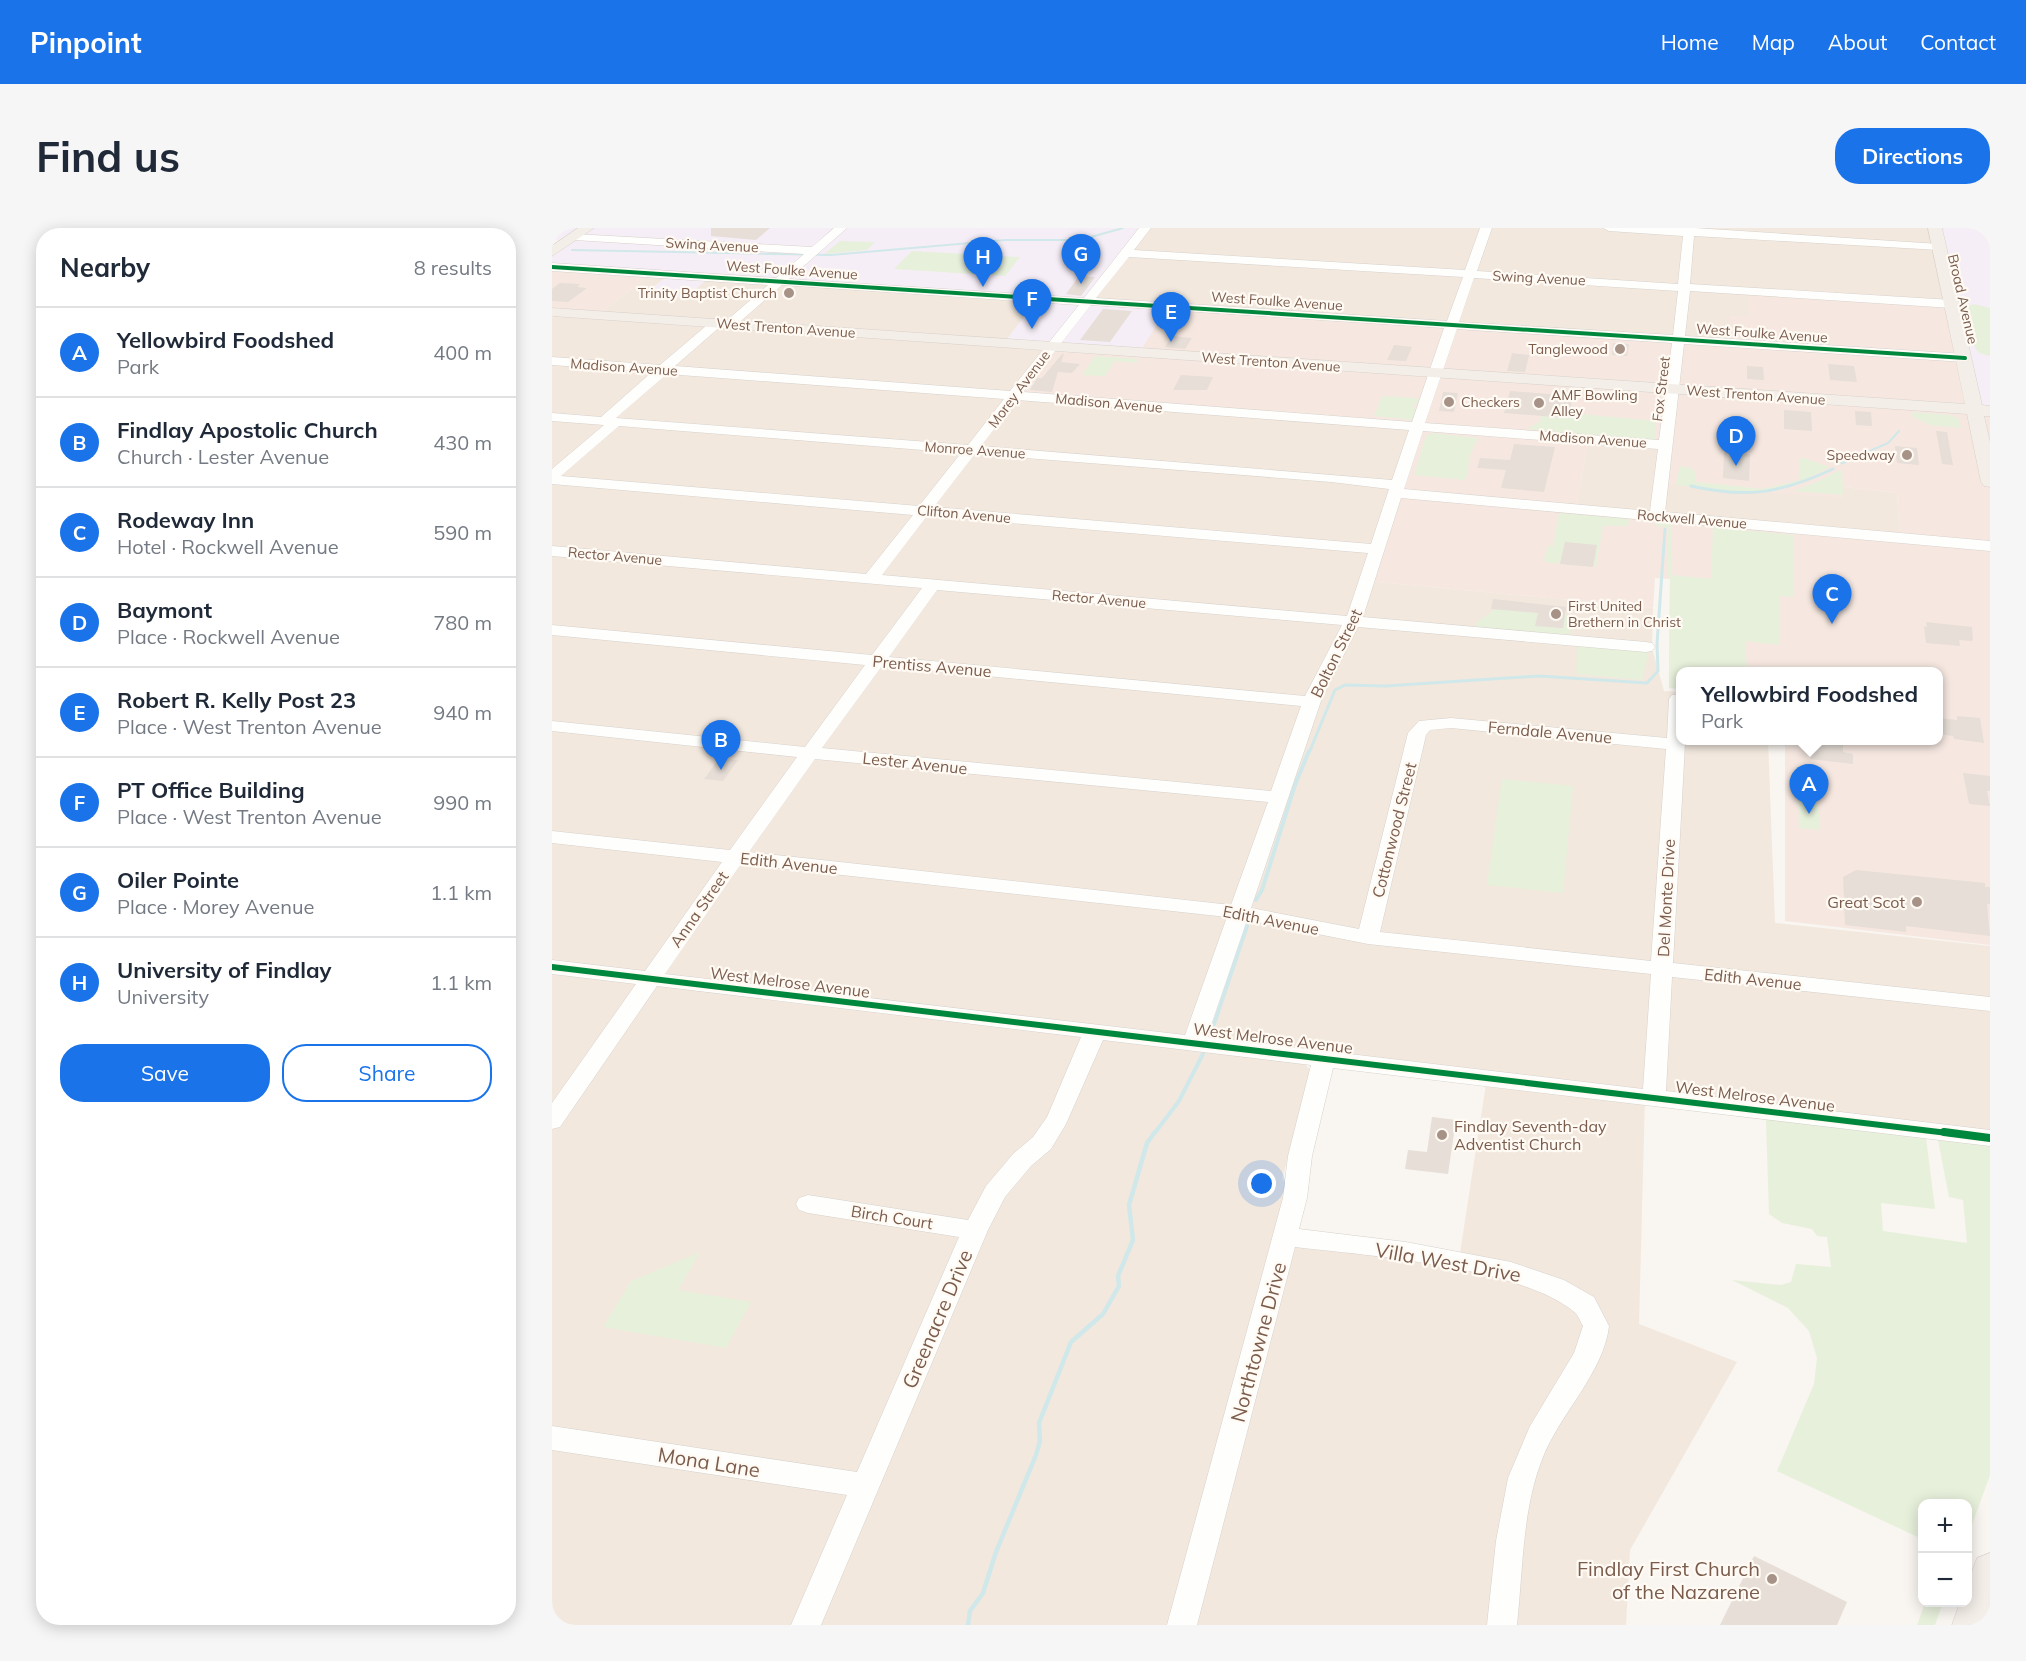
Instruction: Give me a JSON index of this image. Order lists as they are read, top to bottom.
{
  "streets": {
    "main road": ["Broad Avenue", "West Trenton Avenue"],
    "street": [
      "Swing Avenue",
      "West Foulke Avenue",
      "Madison Avenue",
      "Morey Avenue",
      "Fox Street",
      "Monroe Avenue",
      "Clifton Avenue",
      "Rockwell Avenue",
      "Rector Avenue",
      "Bolton Street",
      "Prentiss Avenue",
      "Ferndale Avenue",
      "Lester Avenue",
      "Cottonwood Street",
      "Edith Avenue",
      "Del Monte Drive",
      "Anna Street",
      "West Melrose Avenue",
      "Birch Court",
      "Villa West Drive",
      "Greenacre Drive",
      "Northtowne Drive",
      "Mona Lane"
    ]
  },
  "crossings": [
    ["Swing Avenue", "Broad Avenue"],
    ["Swing Avenue", "Morey Avenue"],
    ["Swing Avenue", "Fox Street"],
    ["Swing Avenue", "Bolton Street"],
    ["West Foulke Avenue", "Broad Avenue"],
    ["West Foulke Avenue", "Morey Avenue"],
    ["West Foulke Avenue", "Fox Street"],
    ["West Foulke Avenue", "Bolton Street"],
    ["Broad Avenue", "West Trenton Avenue"],
    ["West Trenton Avenue", "Morey Avenue"],
    ["West Trenton Avenue", "Fox Street"],
    ["West Trenton Avenue", "Bolton Street"],
    ["Madison Avenue", "Morey Avenue"],
    ["Madison Avenue", "Fox Street"],
    ["Madison Avenue", "Bolton Street"],
    ["Morey Avenue", "Monroe Avenue"],
    ["Morey Avenue", "Clifton Avenue"],
    ["Morey Avenue", "Rector Avenue"],
    ["Fox Street", "Rockwell Avenue"],
    ["Monroe Avenue", "Rockwell Avenue"],
    ["Monroe Avenue", "Bolton Street"],
    ["Clifton Avenue", "Bolton Street"],
    ["Rockwell Avenue", "Bolton Street"],
    ["Rector Avenue", "Bolton Street"],
    ["Rector Avenue", "Anna Street"],
    ["Bolton Street", "Prentiss Avenue"],
    ["Bolton Street", "Lester Avenue"],
    ["Bolton Street", "Edith Avenue"],
    ["Bolton Street", "West Melrose Avenue"],
    ["Prentiss Avenue", "Anna Street"],
    ["Ferndale Avenue", "Cottonwood Street"],
    ["Ferndale Avenue", "Del Monte Drive"],
    ["Lester Avenue", "Anna Street"],
    ["Cottonwood Street", "Edith Avenue"],
    ["Edith Avenue", "Del Monte Drive"],
    ["Edith Avenue", "Anna Street"],
    ["Del Monte Drive", "West Melrose Avenue"],
    ["Anna Street", "West Melrose Avenue"],
    ["West Melrose Avenue", "Greenacre Drive"],
    ["West Melrose Avenue", "Northtowne Drive"],
    ["Birch Court", "Greenacre Drive"],
    ["Villa West Drive", "Northtowne Drive"],
    ["Greenacre Drive", "Mona Lane"]
  ],
  "places": [
    "Trinity Baptist Church",
    "Tanglewood",
    "Checkers",
    "AMF Bowling Alley",
    "Speedway",
    "First United Brethern in Christ",
    "Great Scot",
    "Findlay Seventh-day Adventist Church",
    "Findlay First Church of the Nazarene"
  ],
  "page": {
    "header": "Pinpoint",
    "nav": [
      "Home",
      "Map",
      "About",
      "Contact"
    ],
    "buttons": [
      "Directions",
      ["Save", "Share"]
    ],
    "title": "Find us",
    "heading": ["Nearby", "8 results"],
    "pins": [
      "G",
      "H",
      "F",
      "E",
      "D",
      "C",
      "B",
      "A"
    ],
    "list": [
      {
        "mark": "A",
        "name": "Yellowbird Foodshed",
        "note": "Park",
        "value": "400 m"
      },
      {
        "mark": "B",
        "name": "Findlay Apostolic Church",
        "note": "Church · Lester Avenue",
        "value": "430 m"
      },
      {
        "mark": "C",
        "name": "Rodeway Inn",
        "note": "Hotel · Rockwell Avenue",
        "value": "590 m"
      },
      {
        "mark": "D",
        "name": "Baymont",
        "note": "Place · Rockwell Avenue",
        "value": "780 m"
      },
      {
        "mark": "E",
        "name": "Robert R. Kelly Post 23",
        "note": "Place · West Trenton Avenue",
        "value": "940 m"
      },
      {
        "mark": "F",
        "name": "PT Office Building",
        "note": "Place · West Trenton Avenue",
        "value": "990 m"
      },
      {
        "mark": "G",
        "name": "Oiler Pointe",
        "note": "Place · Morey Avenue",
        "value": "1.1 km"
      },
      {
        "mark": "H",
        "name": "University of Findlay",
        "note": "University",
        "value": "1.1 km"
      }
    ],
    "popup": ["Yellowbird Foodshed", "Park"],
    "map_buttons": ["+", "−"]
  }
}
